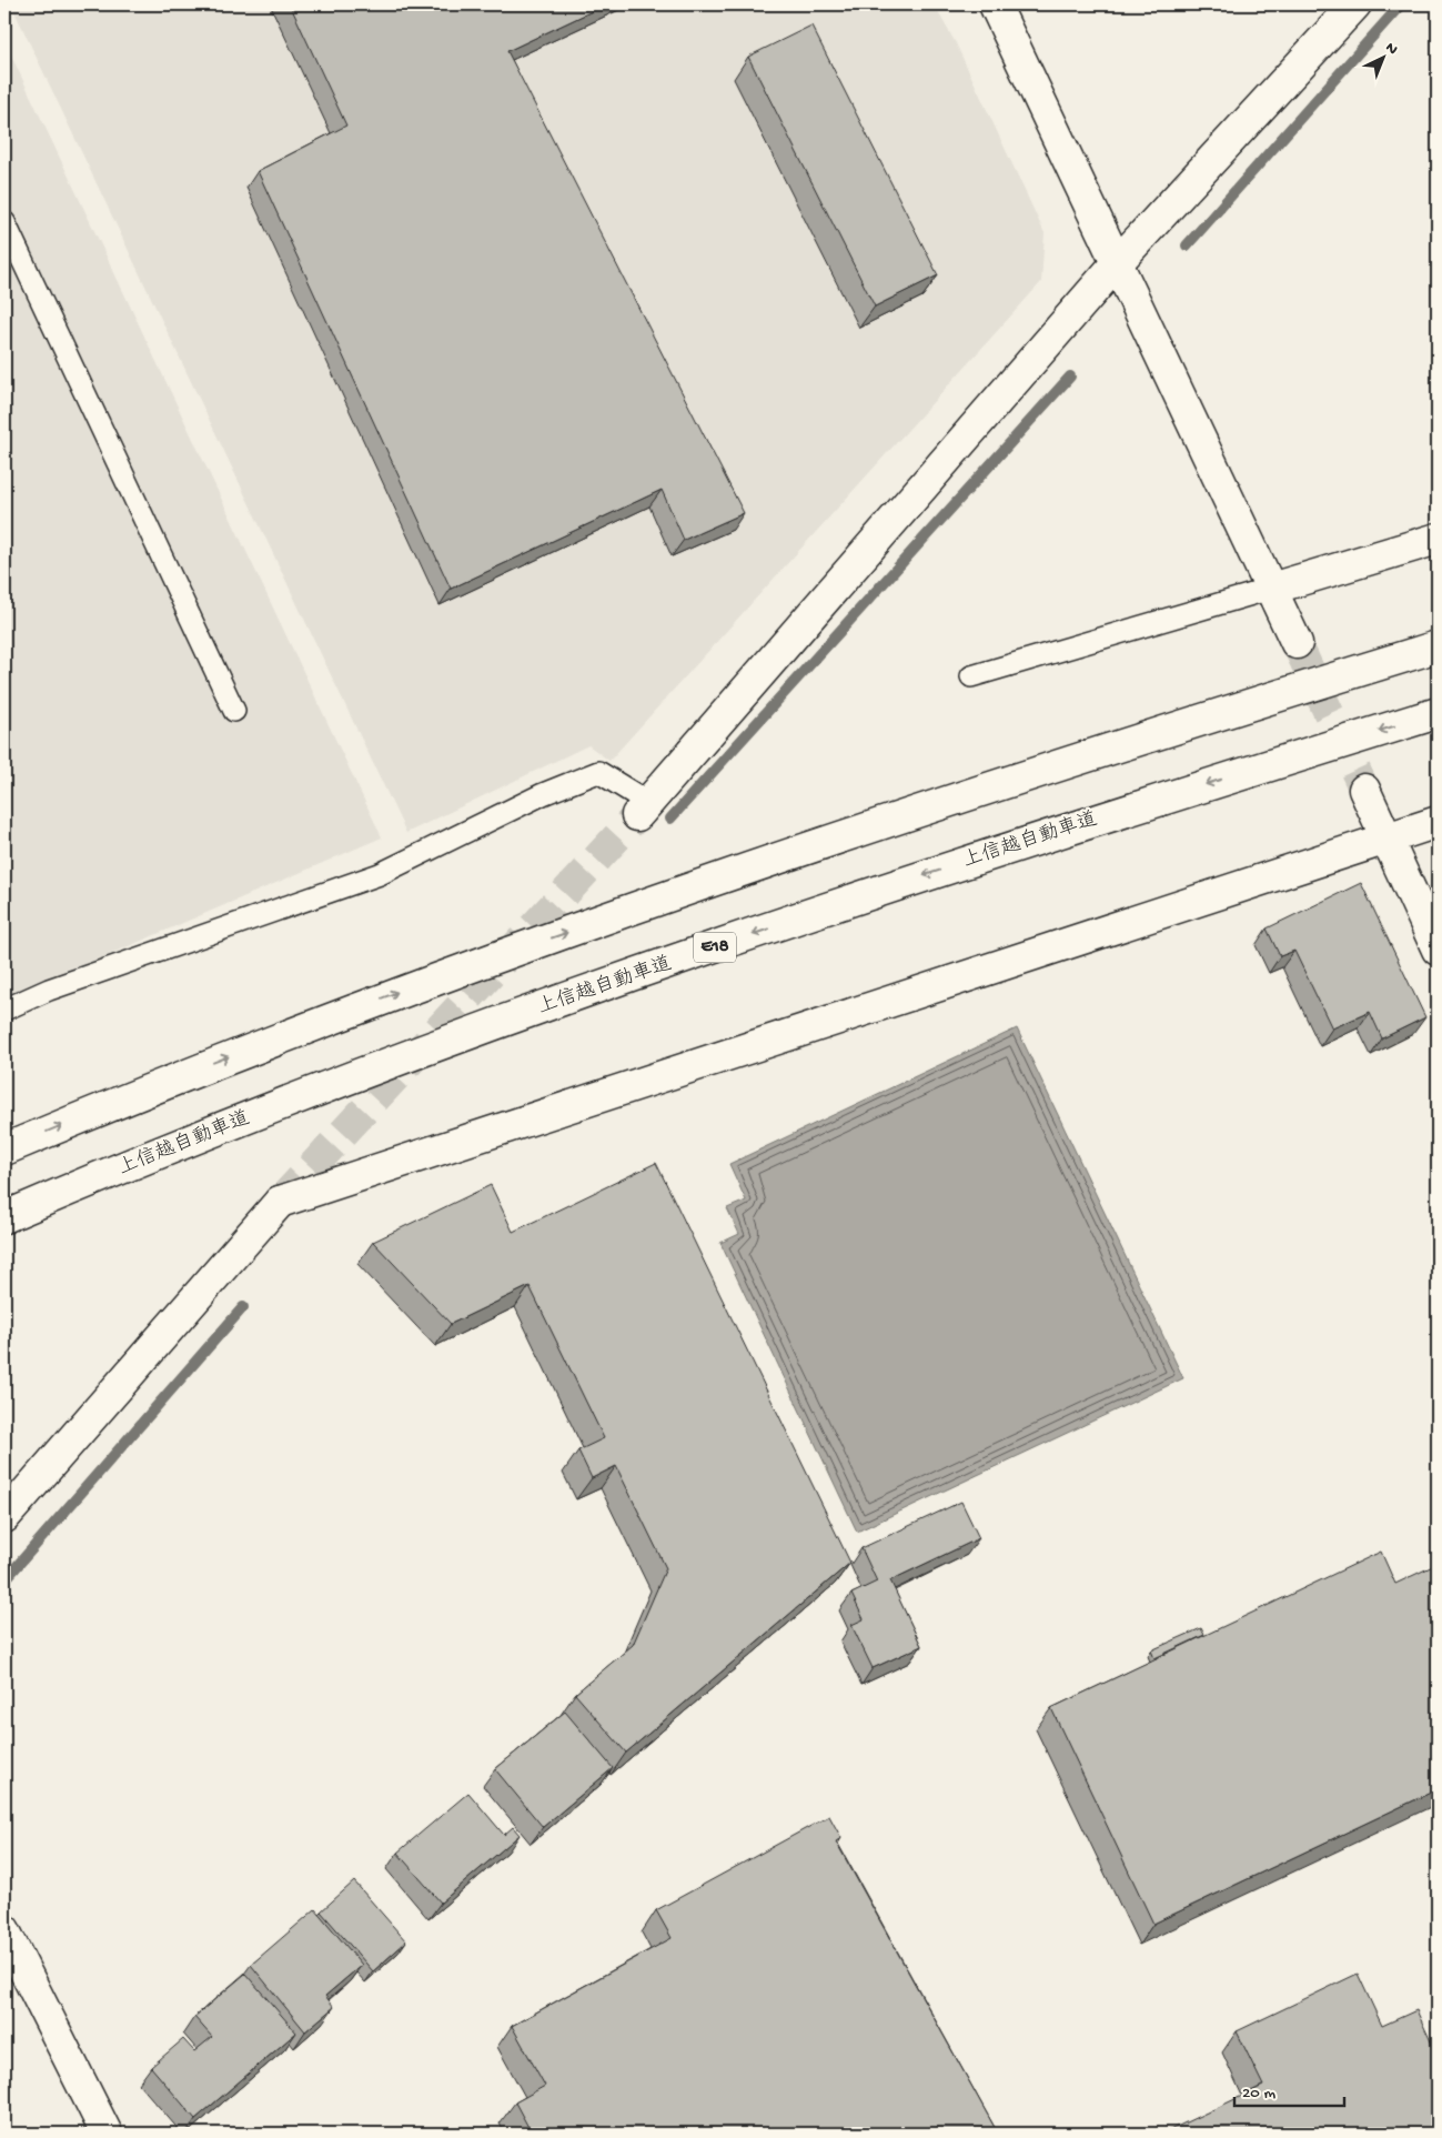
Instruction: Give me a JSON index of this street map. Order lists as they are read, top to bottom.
{
  "streets": {
    "main road": ["上信越自動車道", "E18"]
  },
  "scale_bar": "20 m",
  "north": "top right"
}
